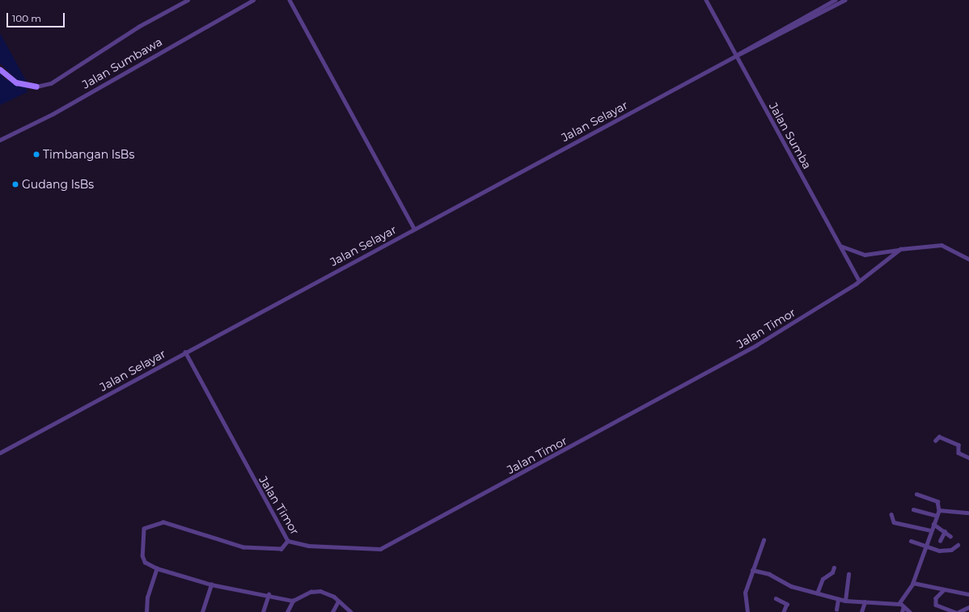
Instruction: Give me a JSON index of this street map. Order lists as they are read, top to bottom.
{
  "streets": {
    "street": [
      "Jalan Sumbawa",
      "Jalan Selayar",
      "Jalan Sumba",
      "Jalan Timor"
    ]
  },
  "crossings": [
    ["Jalan Selayar", "Jalan Sumba"],
    ["Jalan Selayar", "Jalan Timor"],
    ["Jalan Sumba", "Jalan Timor"]
  ],
  "places": ["Timbangan IsBs", "Gudang IsBs"],
  "scale_bar": "100 m"
}
